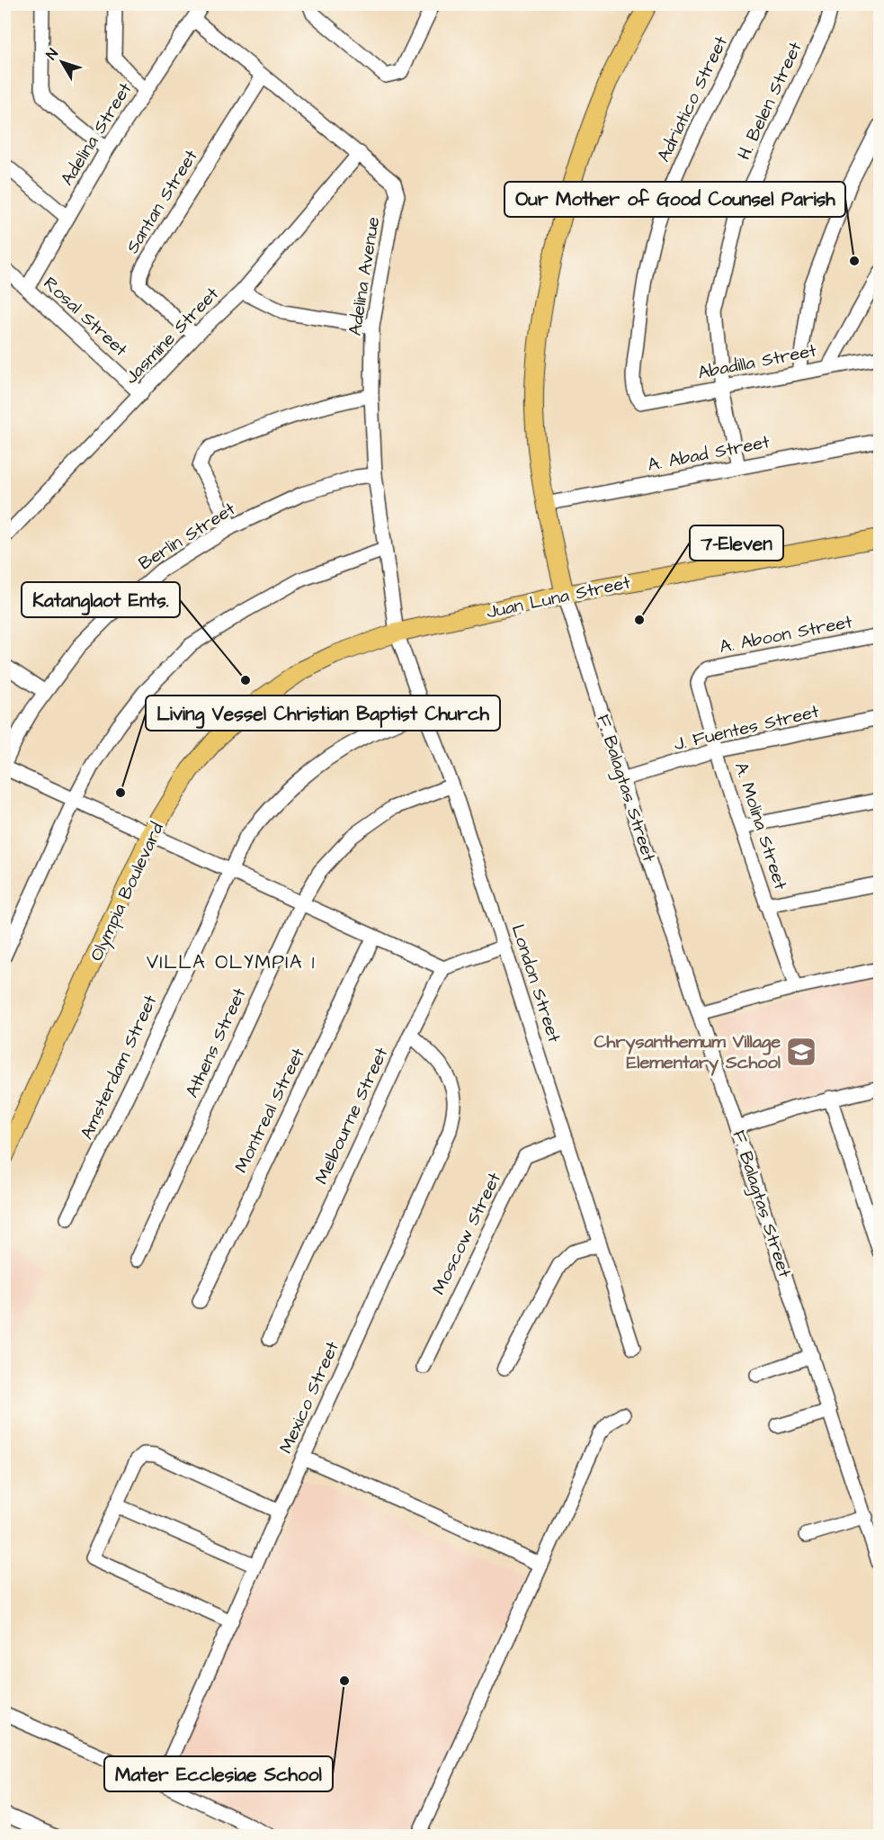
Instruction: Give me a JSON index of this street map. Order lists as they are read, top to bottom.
{
  "streets": {
    "main road": ["Juan Luna Street", "F. Balagtas Street", "Olympia Boulevard"],
    "street": [
      "Adriatico Street",
      "H. Belen Street",
      "Adelina Street",
      "Santan Street",
      "Adelina Avenue",
      "Rosal Street",
      "Jasmine Street",
      "Abadilla Street",
      "A. Abad Street",
      "Berlin Street",
      "A. Aboon Street",
      "J. Fuentes Street",
      "A. Molina Street",
      "London Street",
      "Athens Street",
      "Amsterdam Street",
      "Montreal Street",
      "Melbourne Street",
      "Moscow Street",
      "Mexico Street"
    ]
  },
  "crossings": [
    ["Adriatico Street", "Abadilla Street"],
    ["H. Belen Street", "Abadilla Street"],
    ["H. Belen Street", "A. Abad Street"],
    ["Adelina Street", "Adelina Avenue"],
    ["Adelina Street", "Rosal Street"],
    ["Santan Street", "Adelina Avenue"],
    ["Santan Street", "Jasmine Street"],
    ["Adelina Avenue", "Jasmine Street"],
    ["Adelina Avenue", "Berlin Street"],
    ["Adelina Avenue", "Juan Luna Street"],
    ["Adelina Avenue", "Olympia Boulevard"],
    ["Adelina Avenue", "London Street"],
    ["Rosal Street", "Jasmine Street"],
    ["A. Abad Street", "F. Balagtas Street"],
    ["Juan Luna Street", "F. Balagtas Street"],
    ["Juan Luna Street", "Olympia Boulevard"],
    ["Juan Luna Street", "London Street"],
    ["A. Aboon Street", "A. Molina Street"],
    ["J. Fuentes Street", "F. Balagtas Street"],
    ["J. Fuentes Street", "A. Molina Street"],
    ["Olympia Boulevard", "London Street"],
    ["London Street", "Athens Street"],
    ["London Street", "Amsterdam Street"],
    ["London Street", "Moscow Street"],
    ["Melbourne Street", "Mexico Street"]
  ],
  "districts": ["VILLA OLYMPIA 1"],
  "places": {
    "other": [
      "Our Mother of Good Counsel Parish",
      "7-Eleven",
      "Katanglaot Ents.",
      "Living Vessel Christian Baptist Church",
      "Mater Ecclesiae School"
    ],
    "school or university": ["Chrysanthemum Village Elementary School"]
  },
  "north": "top left"
}
